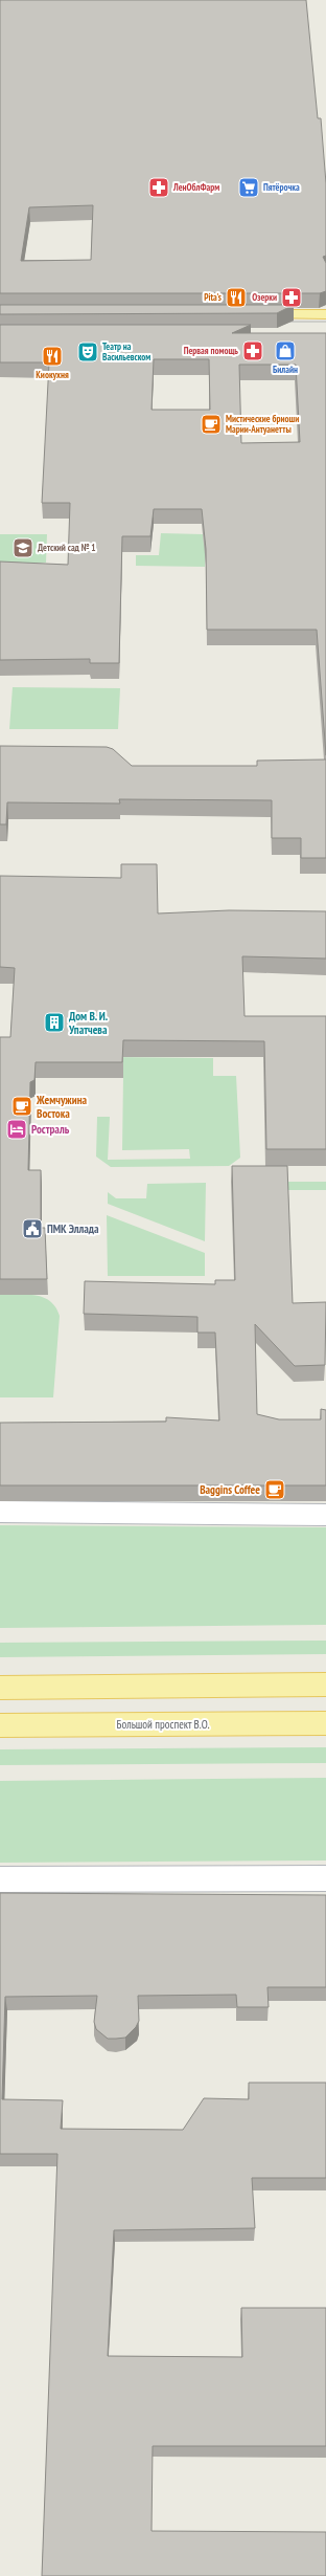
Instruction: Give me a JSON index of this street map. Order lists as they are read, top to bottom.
{
  "streets": {
    "main road": ["Большой проспект В.О."]
  },
  "places": {
    "pharmacy": ["ЛенОблФарм", "Озерки", "Первая помощь"],
    "supermarket": ["Пятёрочка"],
    "restaurant": ["Pita's", "Киокухня"],
    "shop": ["Билайн"],
    "theatre": ["Театр на Васильевском"],
    "cafe": ["Мистические бриоши Марии-Антуанетты", "Жемчужина Востока", "Baggins Coffee"],
    "school or university": ["Детский сад № 1"],
    "building": ["Дом В. И. Упатчева"],
    "hotel": ["Ростраль"],
    "public building": ["ПМК Эллада"]
  }
}
